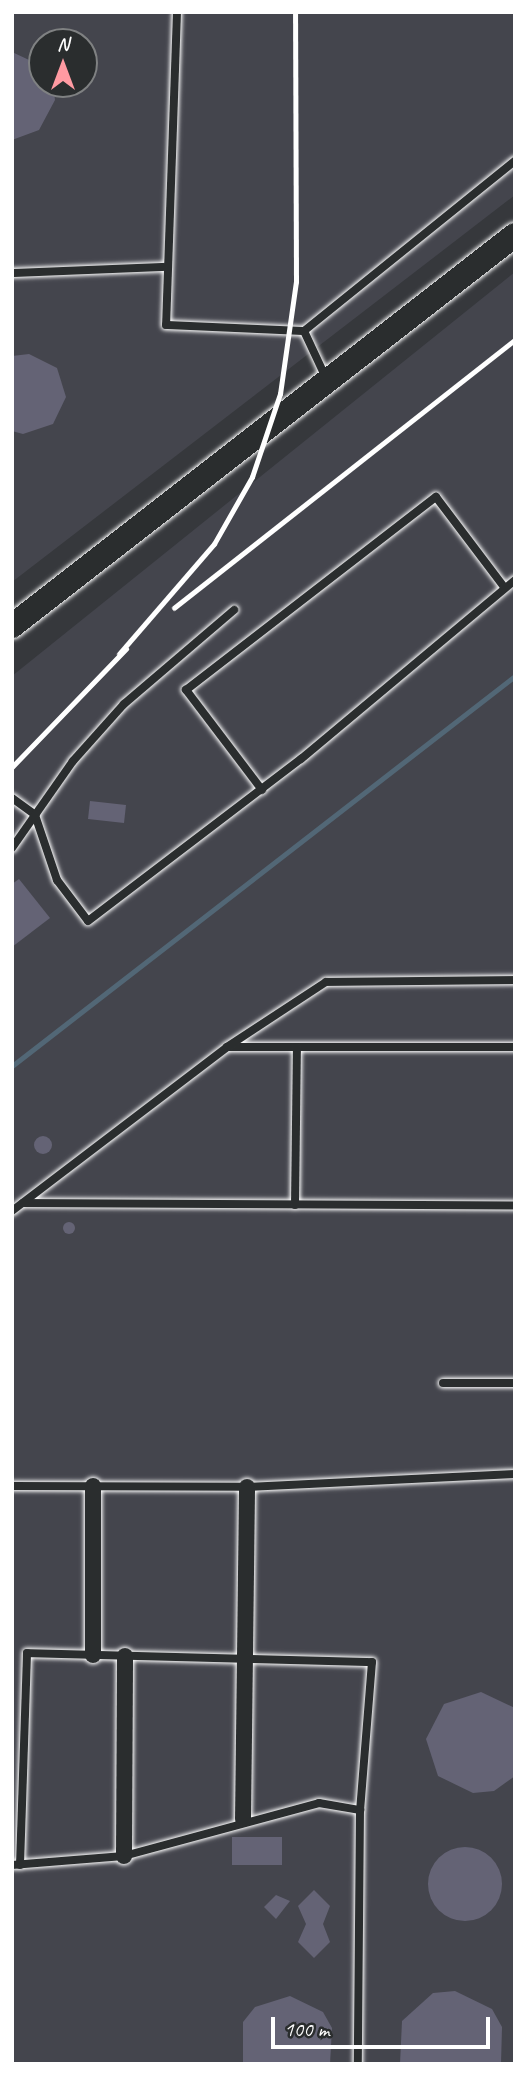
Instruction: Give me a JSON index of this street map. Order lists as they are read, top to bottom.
{
  "scale_bar": "100 m",
  "north": "top"
}
